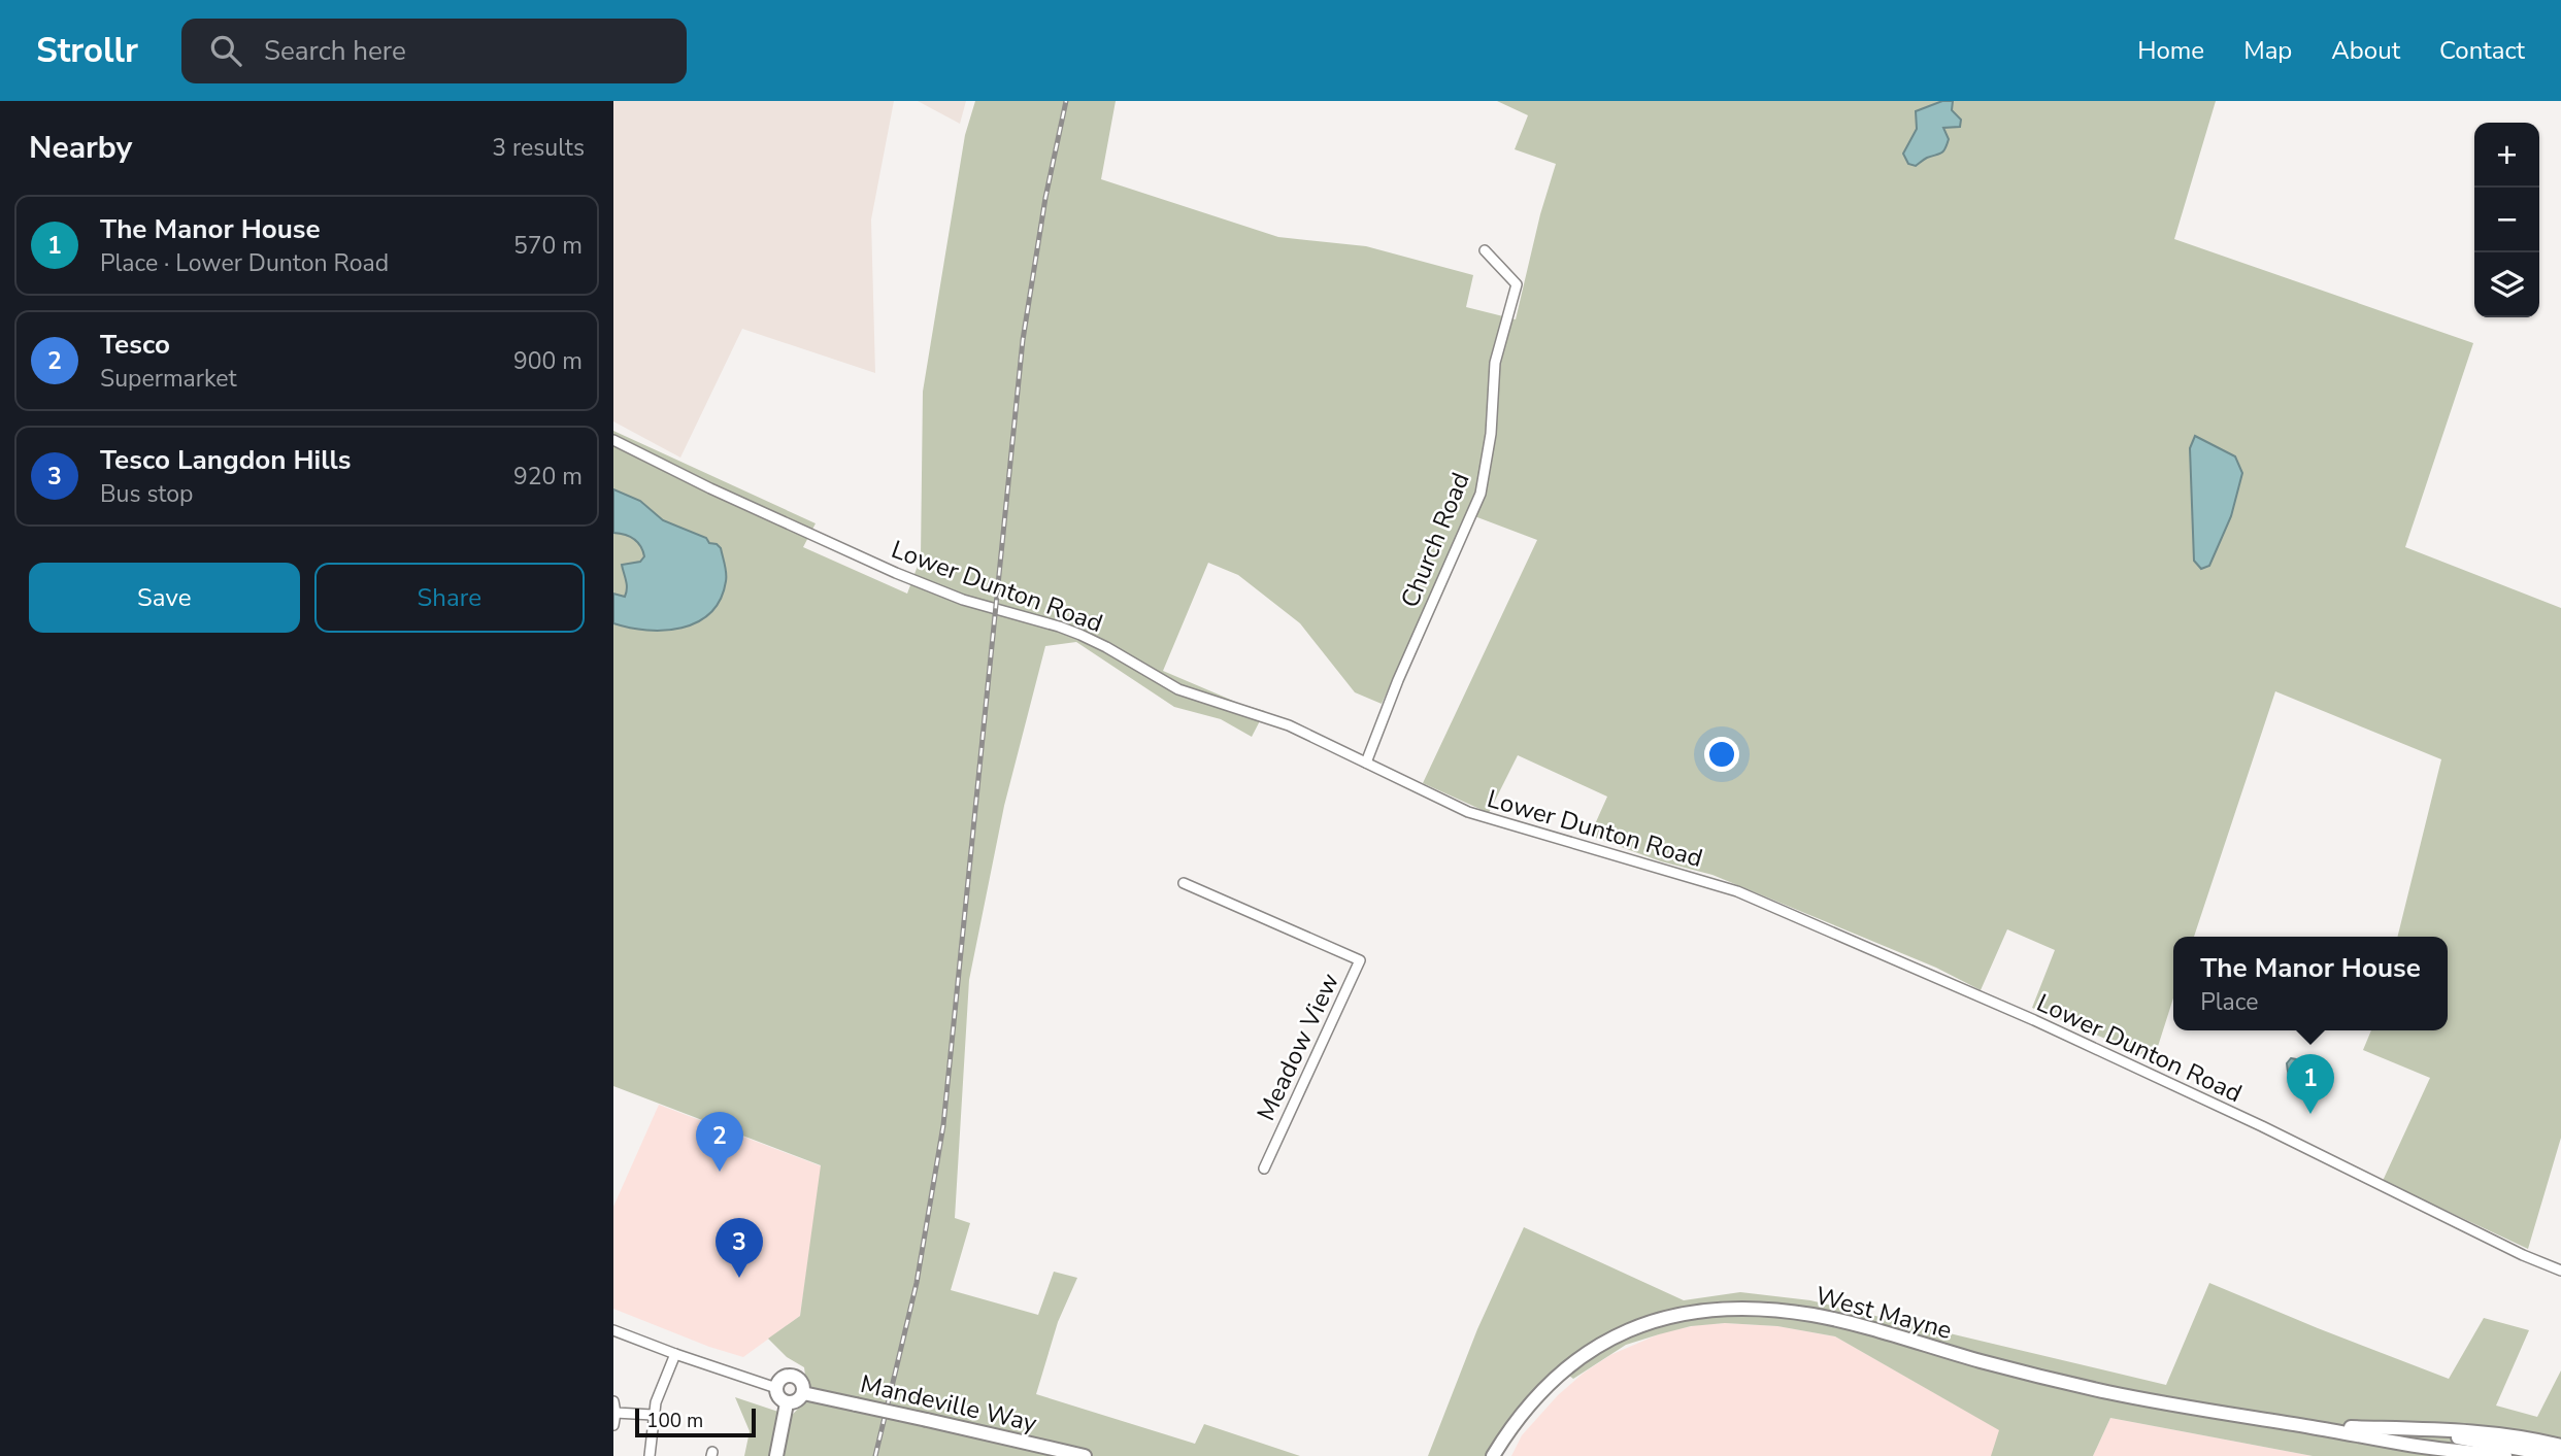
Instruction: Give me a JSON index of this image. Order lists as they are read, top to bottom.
{
  "streets": {
    "main road": ["West Mayne", "Mandeville Way"],
    "street": ["Church Road", "Lower Dunton Road", "Meadow View"]
  },
  "crossings": [
    ["Church Road", "Lower Dunton Road"]
  ],
  "scale_bar": "100 m",
  "page": {
    "header": "Strollr",
    "search": "Search here",
    "nav": [
      "Home",
      "Map",
      "About",
      "Contact"
    ],
    "heading": ["Nearby", "3 results"],
    "map_buttons": ["+", "−"],
    "list": [
      {
        "mark": "1",
        "name": "The Manor House",
        "note": "Place · Lower Dunton Road",
        "value": "570 m"
      },
      {
        "mark": "2",
        "name": "Tesco",
        "note": "Supermarket",
        "value": "900 m"
      },
      {
        "mark": "3",
        "name": "Tesco Langdon Hills",
        "note": "Bus stop",
        "value": "920 m"
      }
    ],
    "buttons": ["Save", "Share"],
    "popup": ["The Manor House", "Place"],
    "pins": ["1", "2", "3"],
    "scale": "100 m"
  }
}
